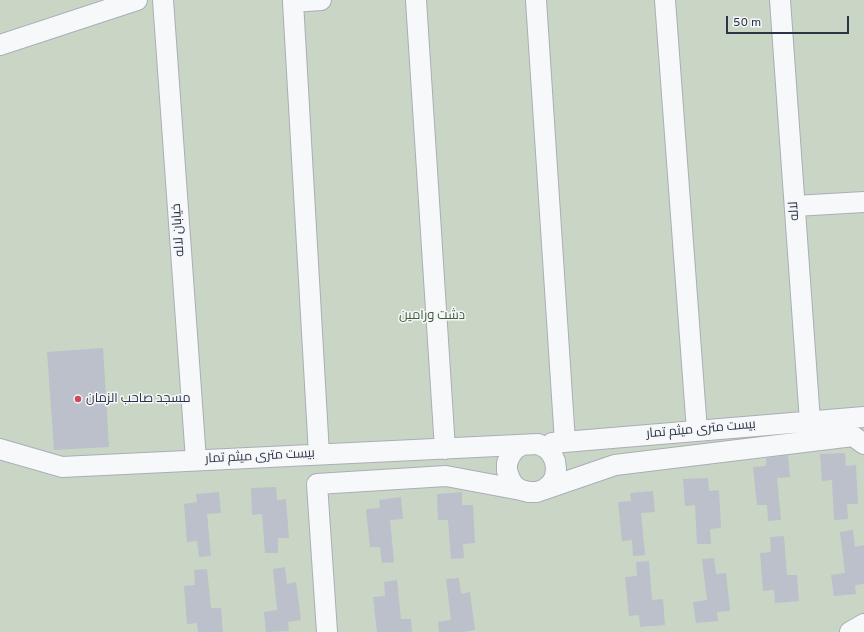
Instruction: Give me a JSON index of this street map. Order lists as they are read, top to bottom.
{
  "streets": {
    "street": ["لاله", "خیابان لاله", "بیست متری میثم تمار"]
  },
  "crossings": [
    ["لاله", "بیست متری میثم تمار"],
    ["خیابان لاله", "بیست متری میثم تمار"]
  ],
  "parks": ["دشت ورامین"],
  "places": ["مسجد صاحب الزمان"],
  "scale_bar": "50 m"
}
